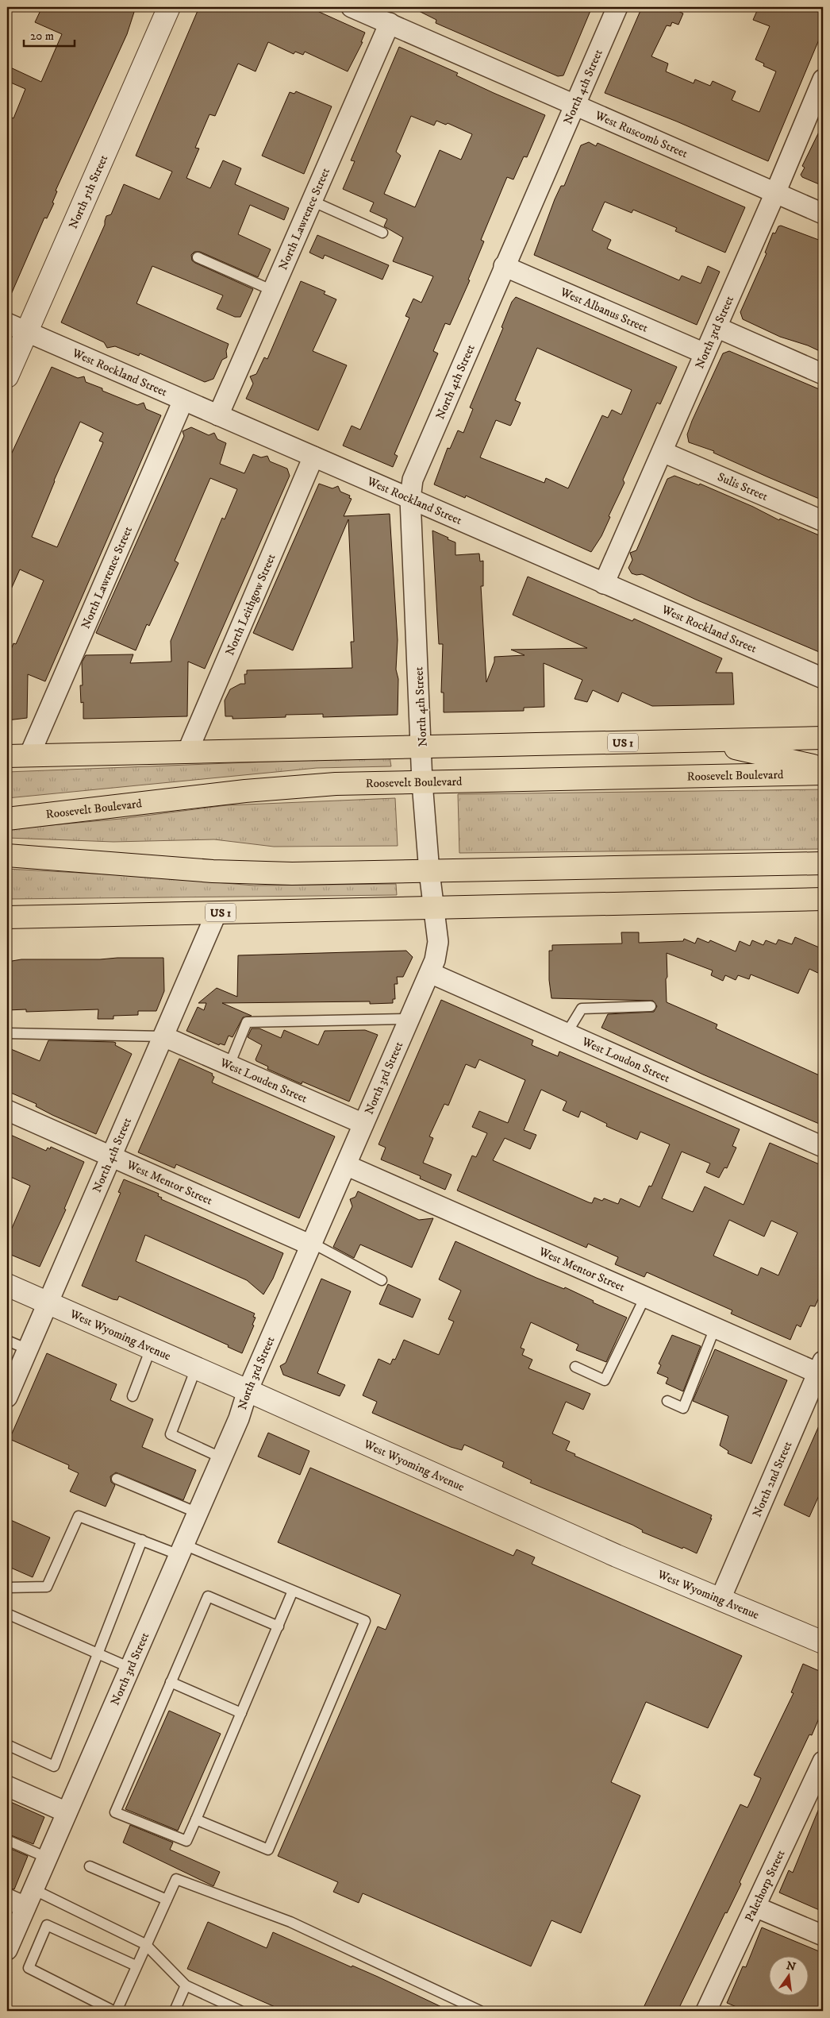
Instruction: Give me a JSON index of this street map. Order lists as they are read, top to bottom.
{
  "streets": {
    "highway": ["US 1", "Roosevelt Boulevard"],
    "street": [
      "North 4th Street",
      "West Ruscomb Street",
      "North 5th Street",
      "North Lawrence Street",
      "West Albanus Street",
      "North 3rd Street",
      "West Rockland Street",
      "Sulis Street",
      "North Leithgow Street",
      "West Loudon Street",
      "West Louden Street",
      "West Mentor Street",
      "West Wyoming Avenue",
      "North 2nd Street",
      "Palethorp Street"
    ]
  },
  "crossings": [
    ["North 4th Street", "West Ruscomb Street"],
    ["North 4th Street", "West Albanus Street"],
    ["North 4th Street", "North 3rd Street"],
    ["North 4th Street", "West Rockland Street"],
    ["North 4th Street", "US 1"],
    ["North 4th Street", "Roosevelt Boulevard"],
    ["North 4th Street", "West Louden Street"],
    ["North 4th Street", "West Mentor Street"],
    ["North 4th Street", "West Wyoming Avenue"],
    ["West Ruscomb Street", "North Lawrence Street"],
    ["West Ruscomb Street", "North 3rd Street"],
    ["North 5th Street", "West Rockland Street"],
    ["North Lawrence Street", "West Rockland Street"],
    ["North Lawrence Street", "US 1"],
    ["West Albanus Street", "North 3rd Street"],
    ["North 3rd Street", "West Rockland Street"],
    ["North 3rd Street", "Sulis Street"],
    ["North 3rd Street", "US 1"],
    ["North 3rd Street", "Roosevelt Boulevard"],
    ["North 3rd Street", "West Loudon Street"],
    ["North 3rd Street", "West Louden Street"],
    ["North 3rd Street", "West Mentor Street"],
    ["North 3rd Street", "West Wyoming Avenue"],
    ["West Rockland Street", "North Leithgow Street"],
    ["North Leithgow Street", "US 1"],
    ["West Mentor Street", "North 2nd Street"],
    ["West Wyoming Avenue", "North 2nd Street"]
  ],
  "scale_bar": "20 m",
  "north": "top"
}
